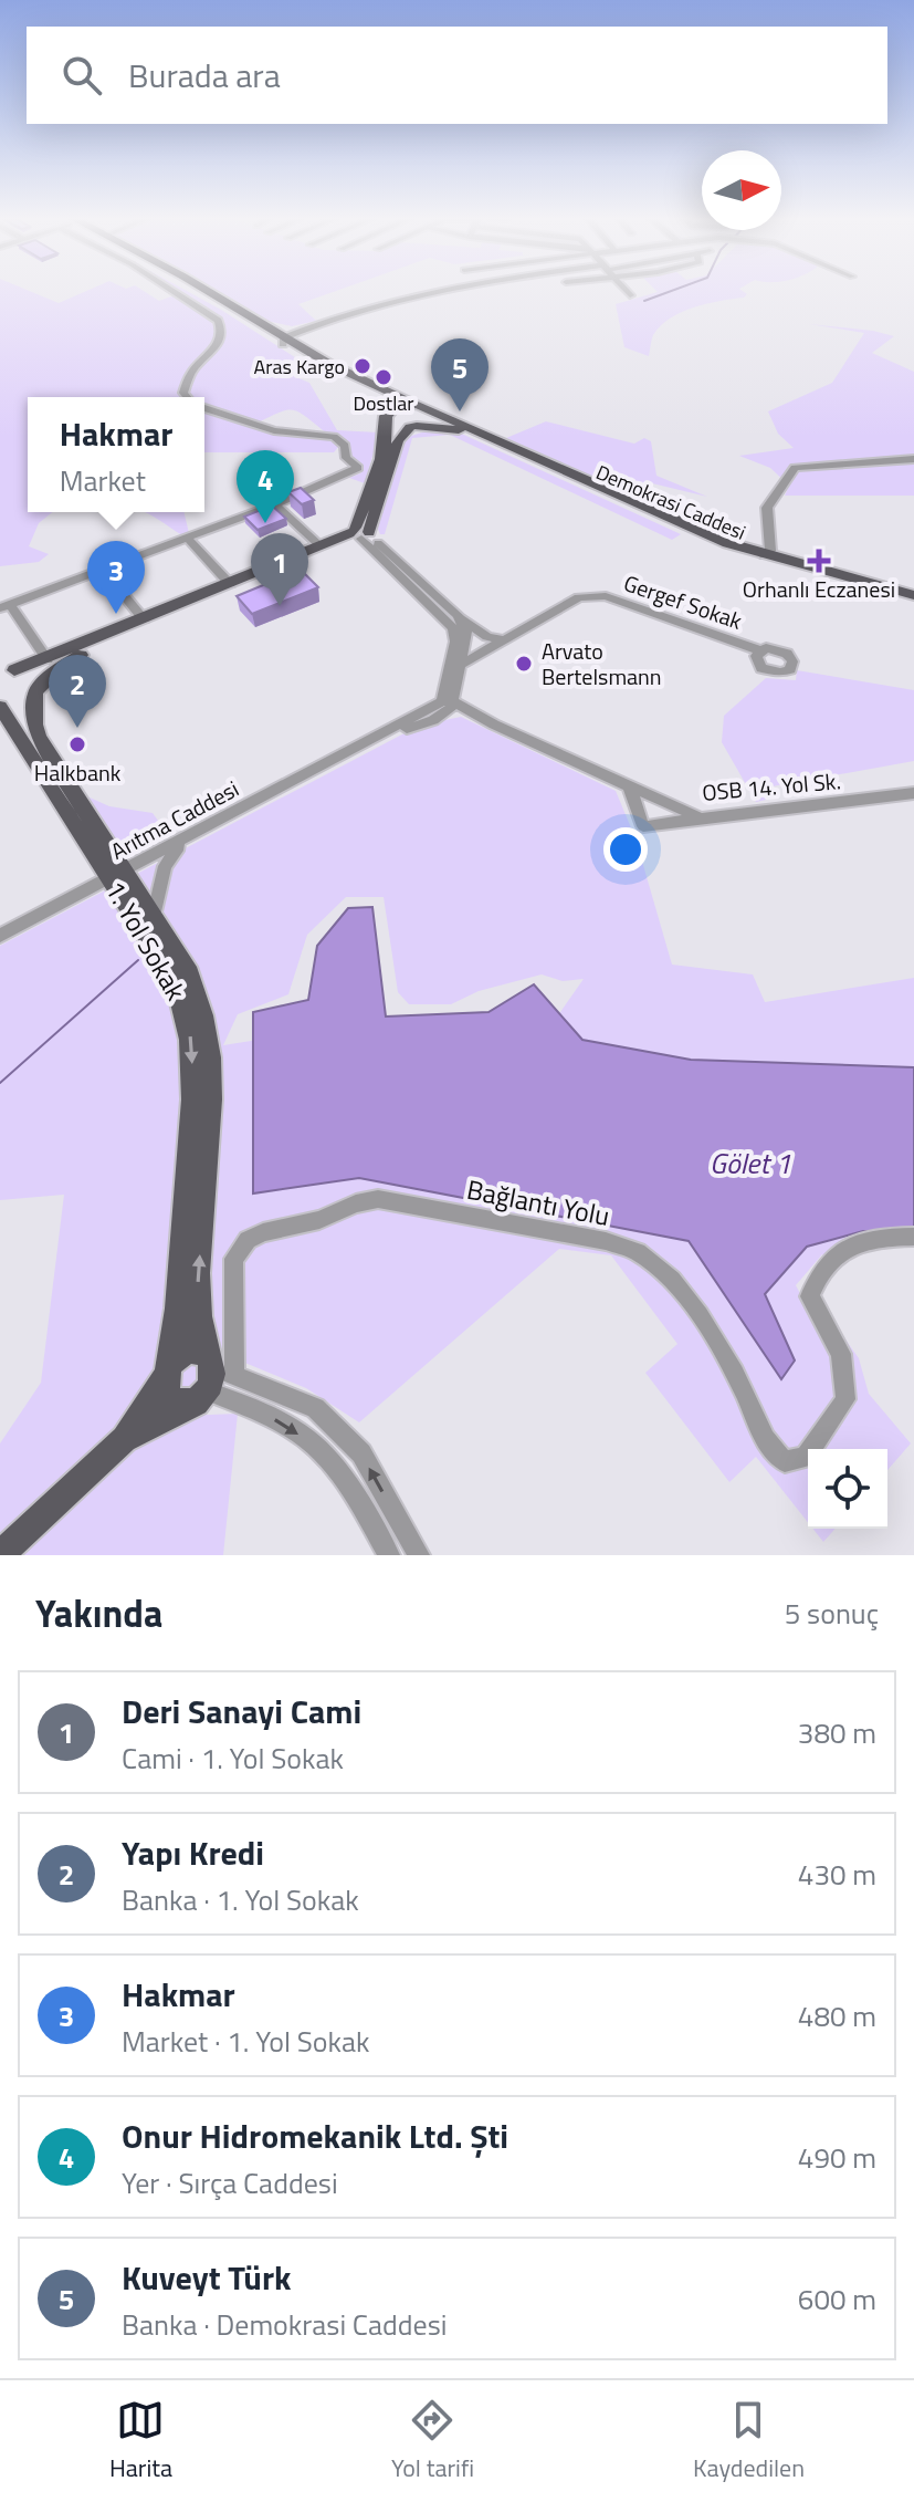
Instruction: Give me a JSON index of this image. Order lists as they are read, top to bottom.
{
  "streets": {
    "main road": ["Demokrasi Caddesi", "1. Yol Sokak"],
    "street": [
      "Gergef Sokak",
      "OSB 14. Yol Sk.",
      "Arıtma Caddesi",
      "Bağlantı Yolu"
    ]
  },
  "crossings": [
    ["OSB 14. Yol Sk.", "Arıtma Caddesi"],
    ["Arıtma Caddesi", "1. Yol Sokak"],
    ["1. Yol Sokak", "Bağlantı Yolu"]
  ],
  "water": ["Gölet 1"],
  "places": {
    "other": [
      "Aras Kargo",
      "Dostlar",
      "Arvato Bertelsmann",
      "Halkbank"
    ],
    "health": ["Orhanlı Eczanesi"]
  },
  "north": "right",
  "page": {
    "search": "Burada ara",
    "pins": [
      "5",
      "4",
      "1",
      "3",
      "2"
    ],
    "popup": ["Hakmar", "Market"],
    "heading": ["Yakında", "5 sonuç"],
    "list": [
      {
        "mark": "1",
        "name": "Deri Sanayi Cami",
        "note": "Cami · 1. Yol Sokak",
        "value": "380 m"
      },
      {
        "mark": "2",
        "name": "Yapı Kredi",
        "note": "Banka · 1. Yol Sokak",
        "value": "430 m"
      },
      {
        "mark": "3",
        "name": "Hakmar",
        "note": "Market · 1. Yol Sokak",
        "value": "480 m"
      },
      {
        "mark": "4",
        "name": "Onur Hidromekanik Ltd. Şti",
        "note": "Yer · Sırça Caddesi",
        "value": "490 m"
      },
      {
        "mark": "5",
        "name": "Kuveyt Türk",
        "note": "Banka · Demokrasi Caddesi",
        "value": "600 m"
      }
    ],
    "nav": ["Harita", "Yol tarifi", "Kaydedilen"]
  }
}
